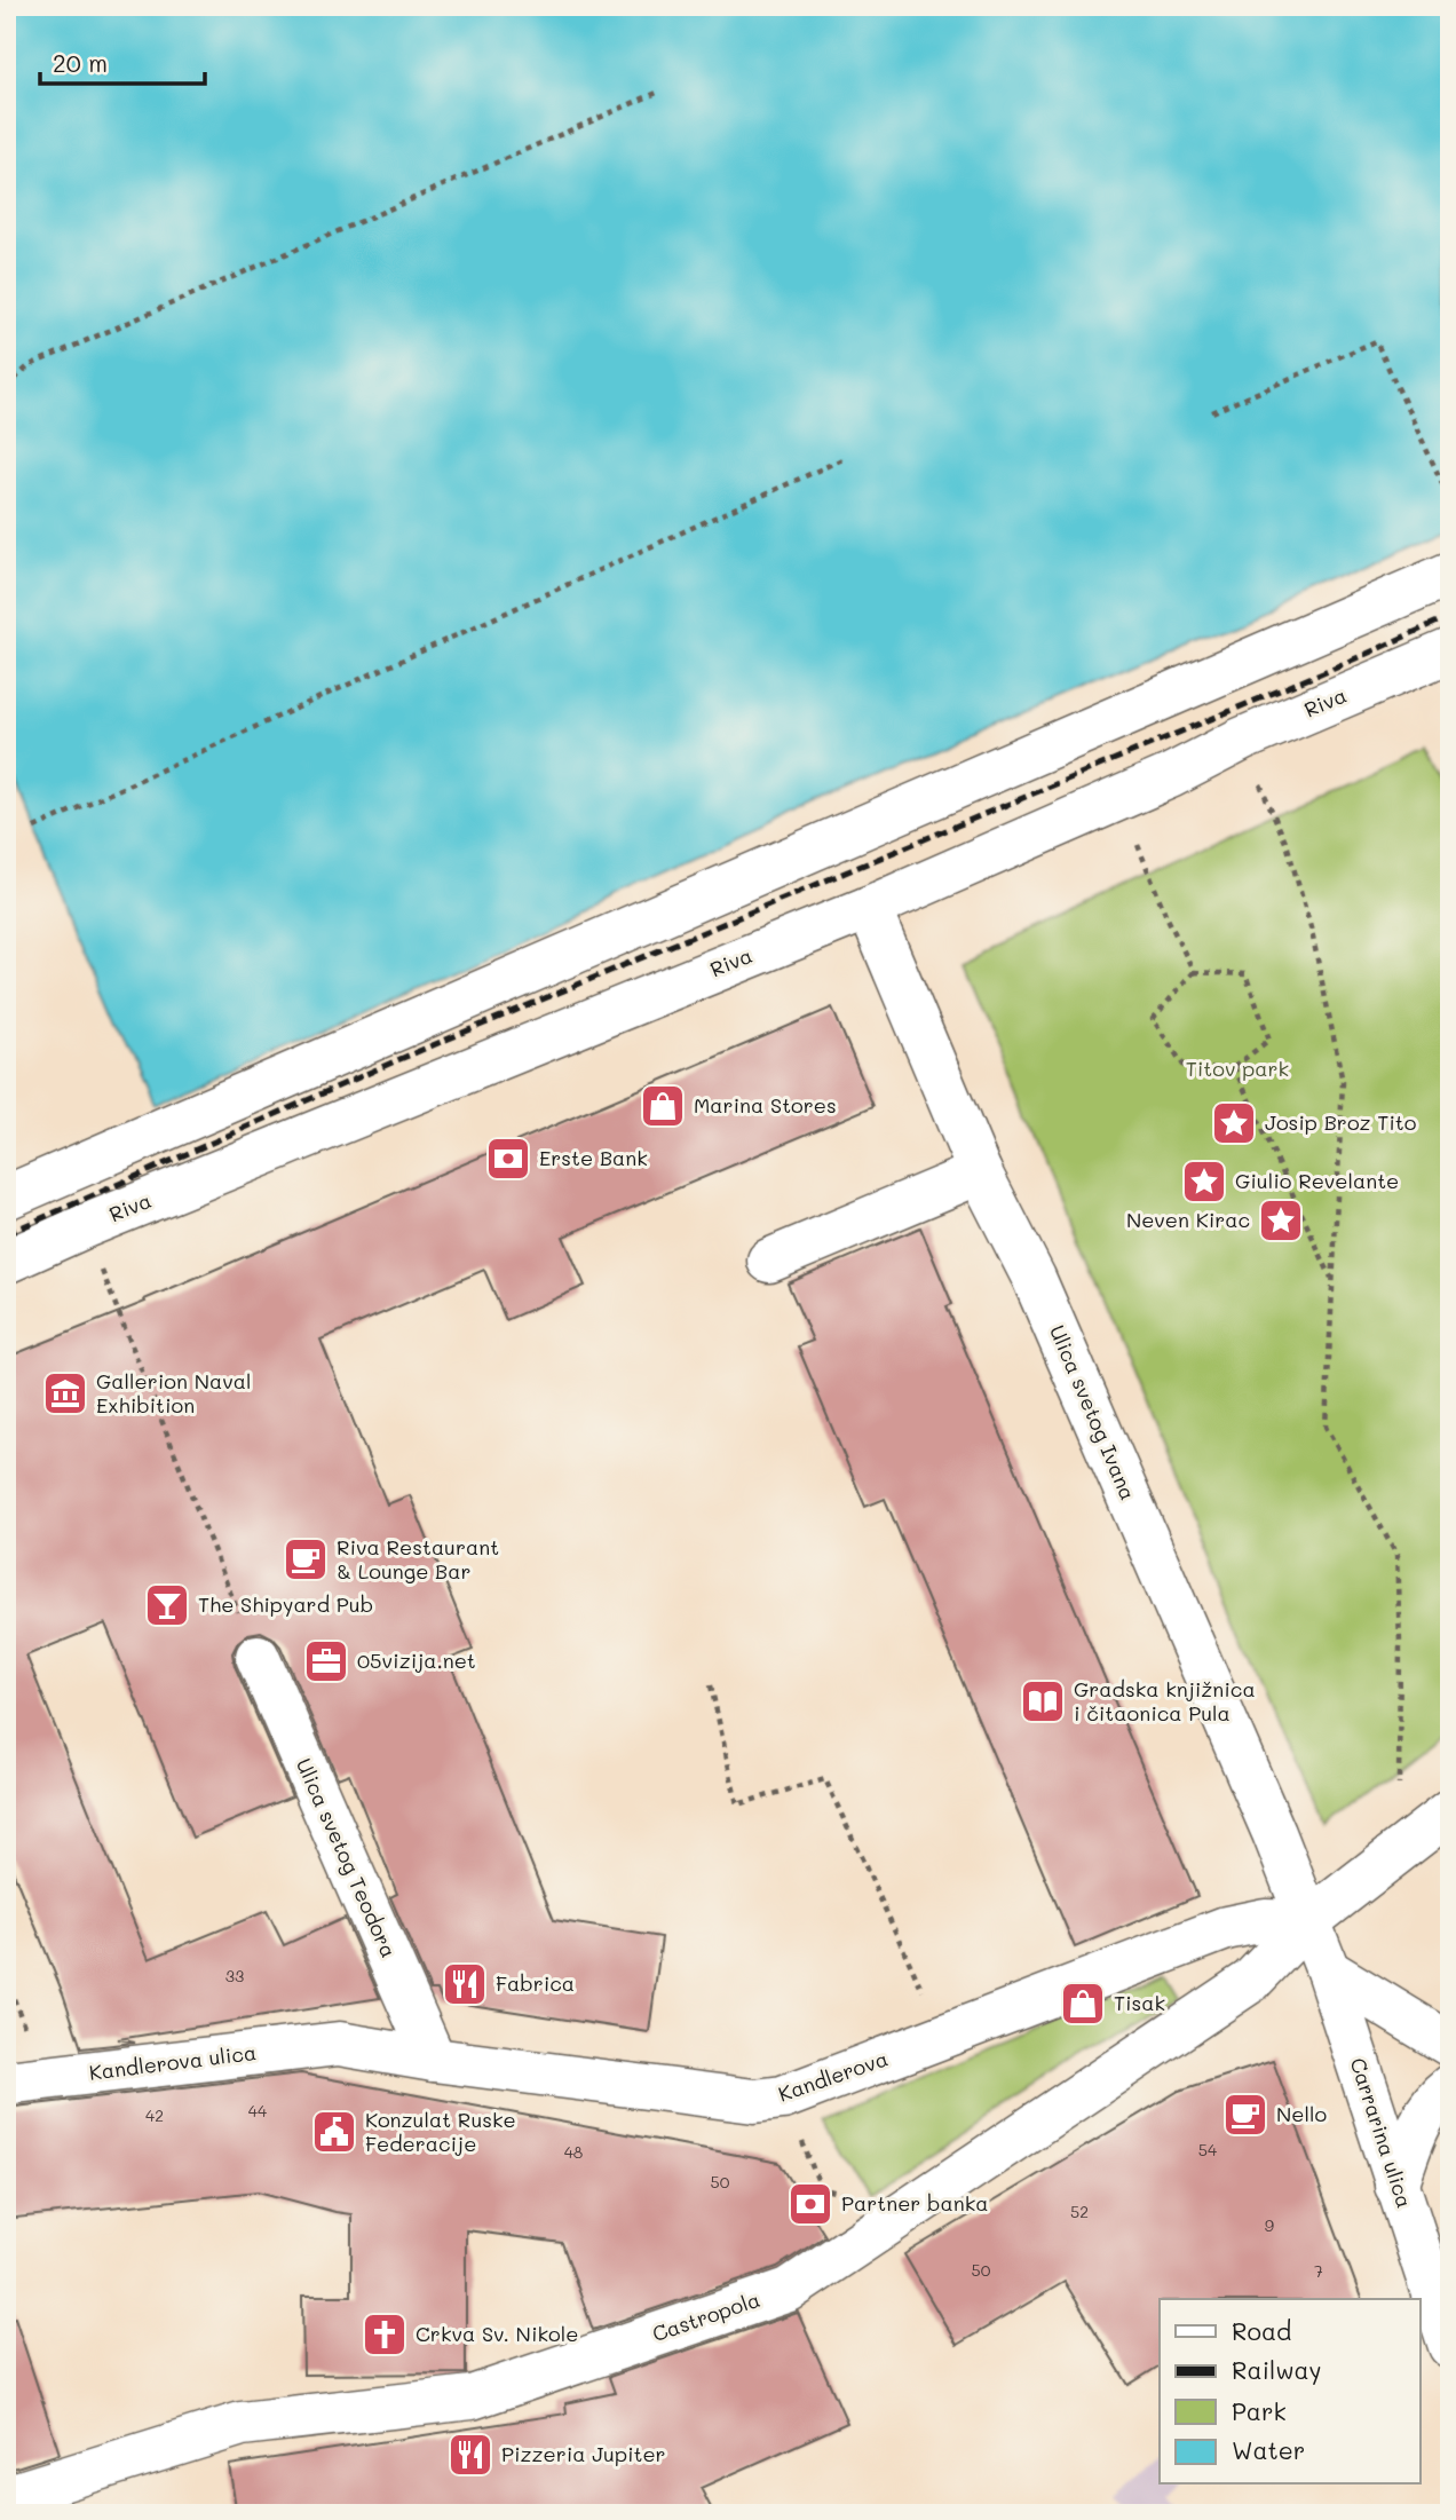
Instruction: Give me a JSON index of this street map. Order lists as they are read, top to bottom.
{
  "streets": {
    "street": [
      "Riva",
      "Ulica svetog Ivana",
      "Ulica svetog Teodora",
      "Kandlerova ulica",
      "Kandlerova",
      "Carrarina ulica",
      "Castropola"
    ]
  },
  "crossings": [
    ["Riva", "Ulica svetog Ivana"],
    ["Ulica svetog Ivana", "Kandlerova"],
    ["Ulica svetog Ivana", "Carrarina ulica"],
    ["Ulica svetog Ivana", "Castropola"],
    ["Ulica svetog Teodora", "Kandlerova"],
    ["Kandlerova ulica", "Kandlerova"],
    ["Kandlerova", "Carrarina ulica"],
    ["Kandlerova", "Castropola"],
    ["Carrarina ulica", "Castropola"]
  ],
  "parks": ["Titov park"],
  "places": {
    "shop": ["Marina Stores", "Tisak"],
    "place": ["Josip Broz Tito", "Giulio Revelante", "Neven Kirac"],
    "bank": ["Erste Bank", "Partner banka"],
    "museum": ["Gallerion Naval Exhibition"],
    "cafe": ["Riva Restaurant & Lounge Bar", "Nello"],
    "bar": ["The Shipyard Pub"],
    "office": ["05vizija.net"],
    "library": ["Gradska knjižnica i čitaonica Pula"],
    "restaurant": ["Fabrica", "Pizzeria Jupiter"],
    "public building": ["Konzulat Ruske Federacije"],
    "church": ["Crkva Sv. Nikole"]
  },
  "house_numbers": [
    "33",
    "44",
    "42",
    "54",
    "48",
    "50",
    "52",
    "9",
    "50",
    "7"
  ],
  "legend": [
    "Road",
    "Railway",
    "Park",
    "Water"
  ],
  "scale_bar": "20 m"
}
